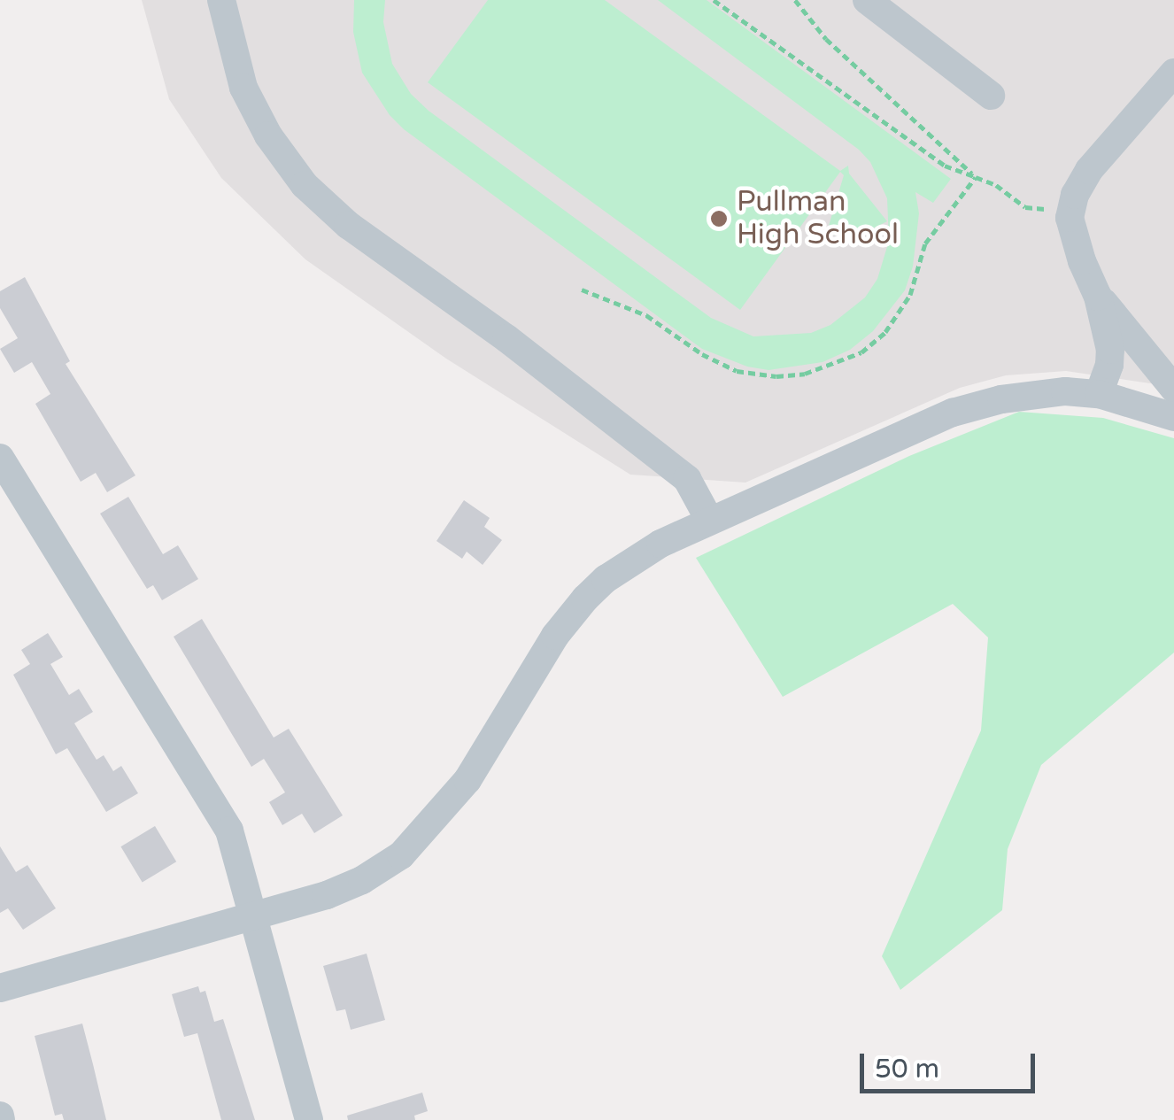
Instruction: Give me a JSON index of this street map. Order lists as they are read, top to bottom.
{
  "places": ["Pullman High School"],
  "scale_bar": "50 m"
}
